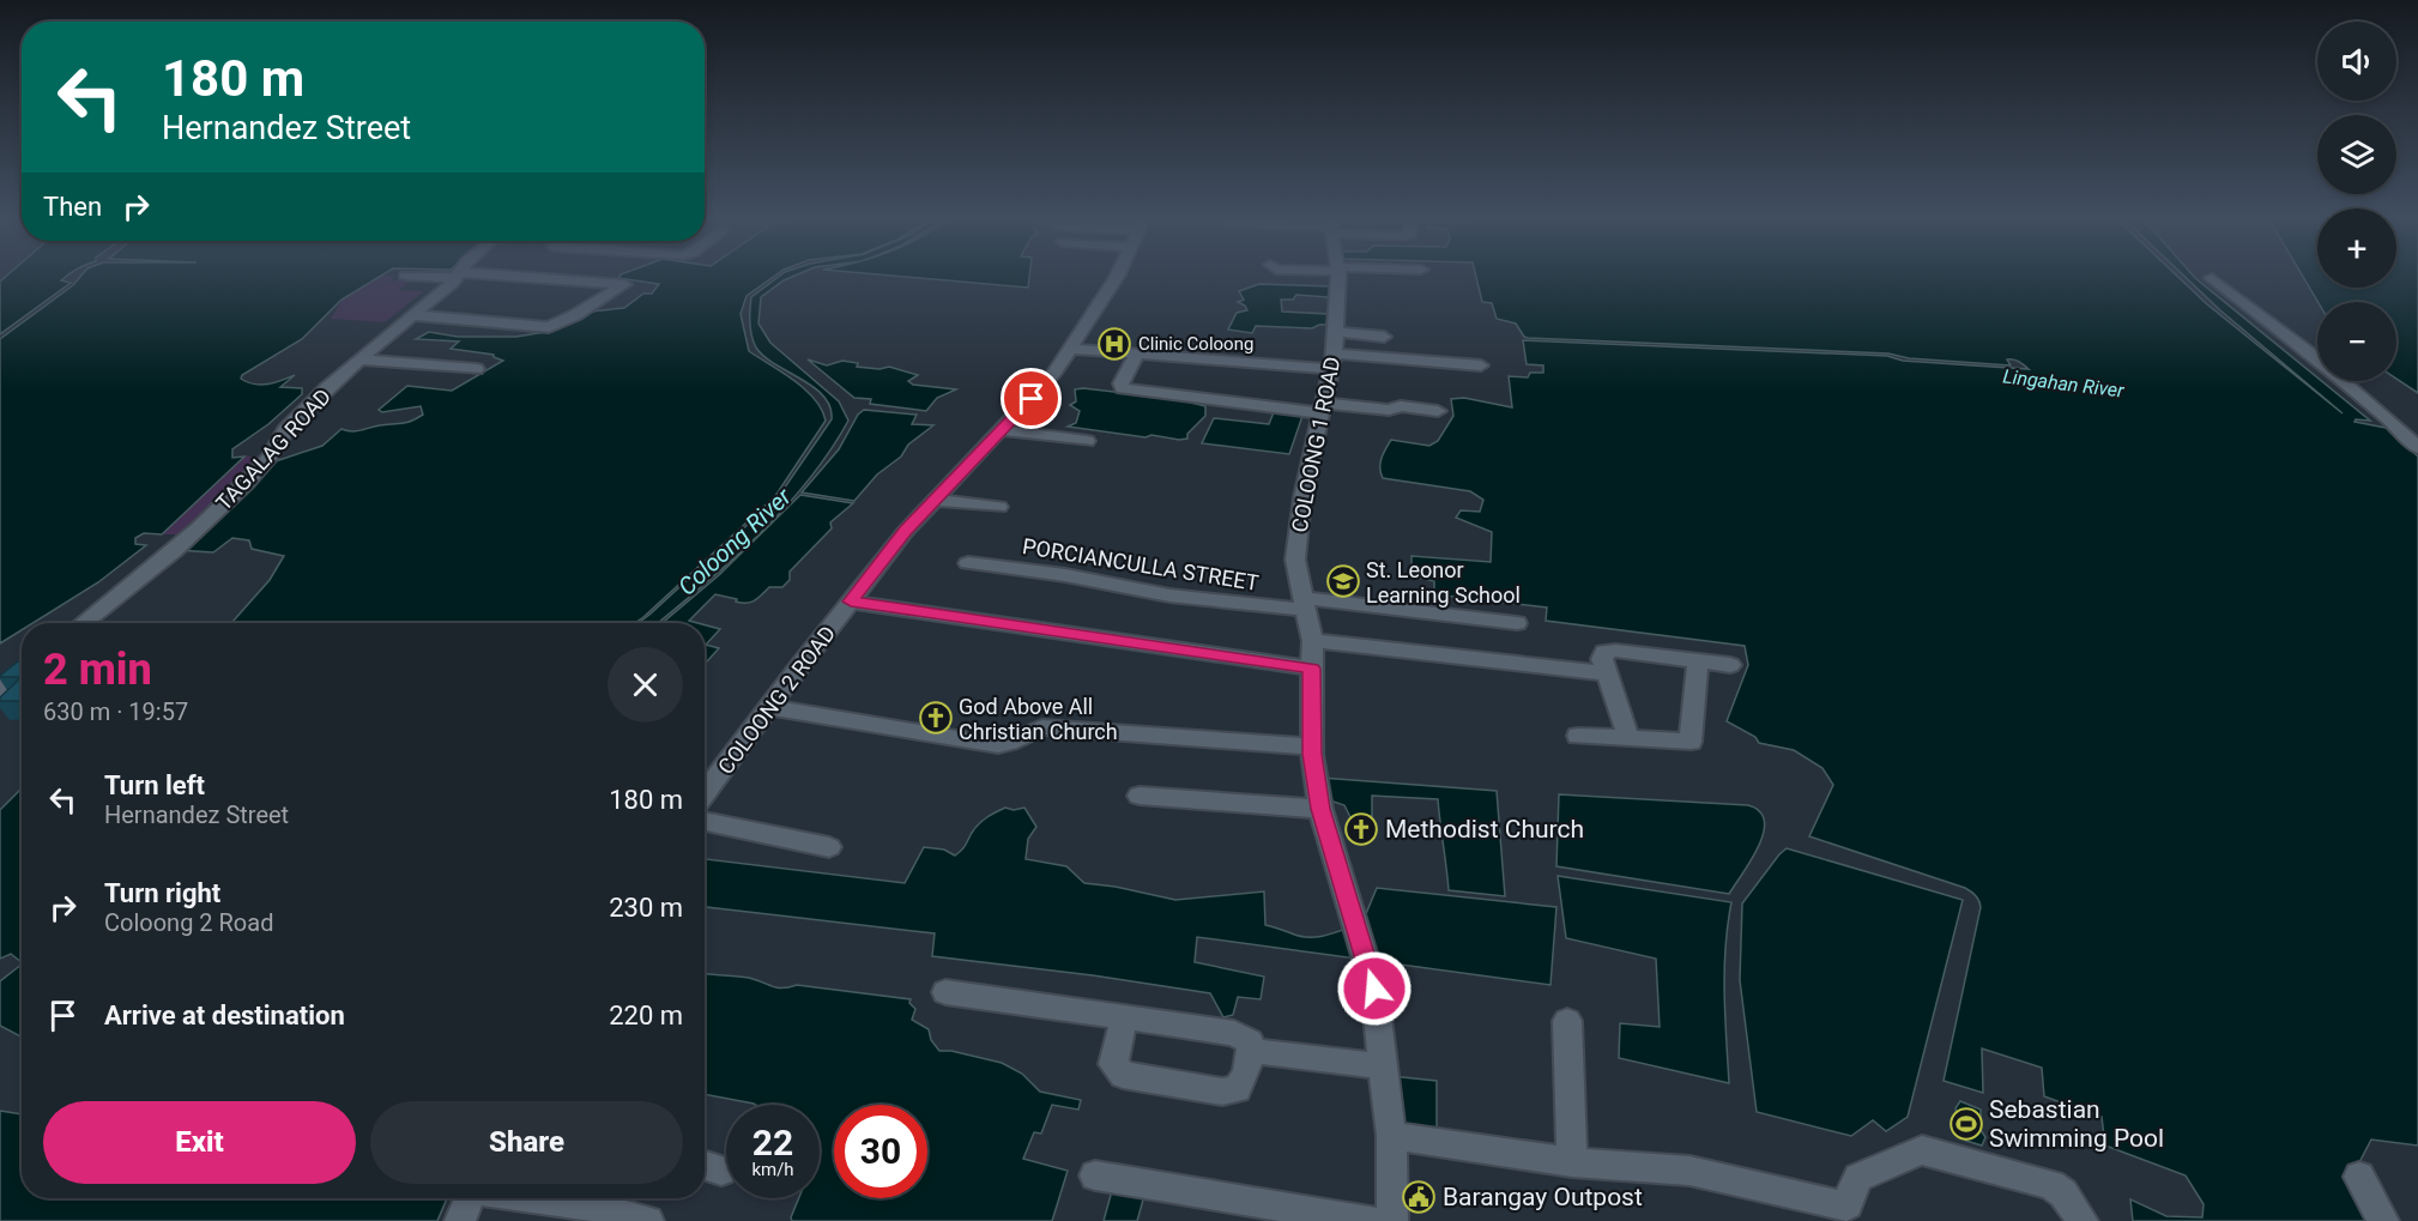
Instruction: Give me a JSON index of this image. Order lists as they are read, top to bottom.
{
  "streets": {
    "street": [
      "COLOONG 1 ROAD",
      "TAGALAG ROAD",
      "PORCIANCULLA STREET",
      "COLOONG 2 ROAD"
    ]
  },
  "crossings": [
    ["COLOONG 1 ROAD", "PORCIANCULLA STREET"]
  ],
  "water": ["Lingahan River", "Coloong River"],
  "places": {
    "hospital": ["Clinic Coloong"],
    "school or university": ["St. Leonor Learning School"],
    "church": ["God Above All Christian Church", "Methodist Church"],
    "sports": ["Sebastian Swimming Pool"],
    "public building": ["Barangay Outpost"]
  },
  "page": {
    "map_buttons": ["+", "−"],
    "turn": ["180 m", "Hernandez Street"],
    "then": "Then",
    "heading": ["2 min", "630 m · 19:57"],
    "list": [
      {
        "name": "Turn left",
        "note": "Hernandez Street",
        "value": "180 m"
      },
      {
        "name": "Turn right",
        "note": "Coloong 2 Road",
        "value": "230 m"
      },
      {
        "name": "Arrive at destination",
        "value": "220 m"
      }
    ],
    "buttons": ["Exit", "Share"],
    "speed": "22 km/h",
    "limit": "30"
  }
}
